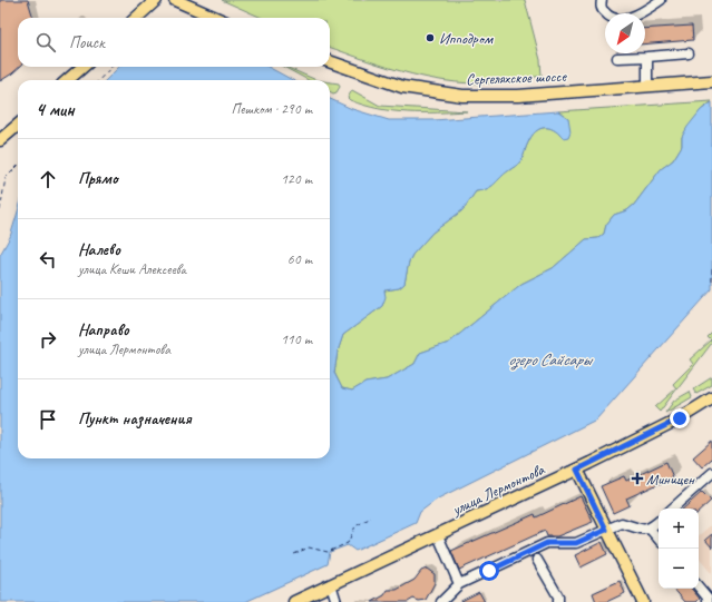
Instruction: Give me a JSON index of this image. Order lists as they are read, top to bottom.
{
  "streets": {
    "main road": ["Сергеляхское шоссе", "улица Лермонтова"]
  },
  "water": ["озеро Сайсары"],
  "places": {
    "other": ["Ипподром"],
    "health": ["Миницен"]
  },
  "north": "bottom left",
  "page": {
    "search": "Поиск",
    "heading": ["4 мин", "Пешком · 290 m"],
    "list": [
      ["Прямо", "120 m"],
      ["Налево", "улица Кеши Алексеева", "60 m"],
      ["Направо", "улица Лермонтова", "110 m"],
      "Пункт назначения"
    ],
    "map_buttons": ["+", "−"]
  }
}
